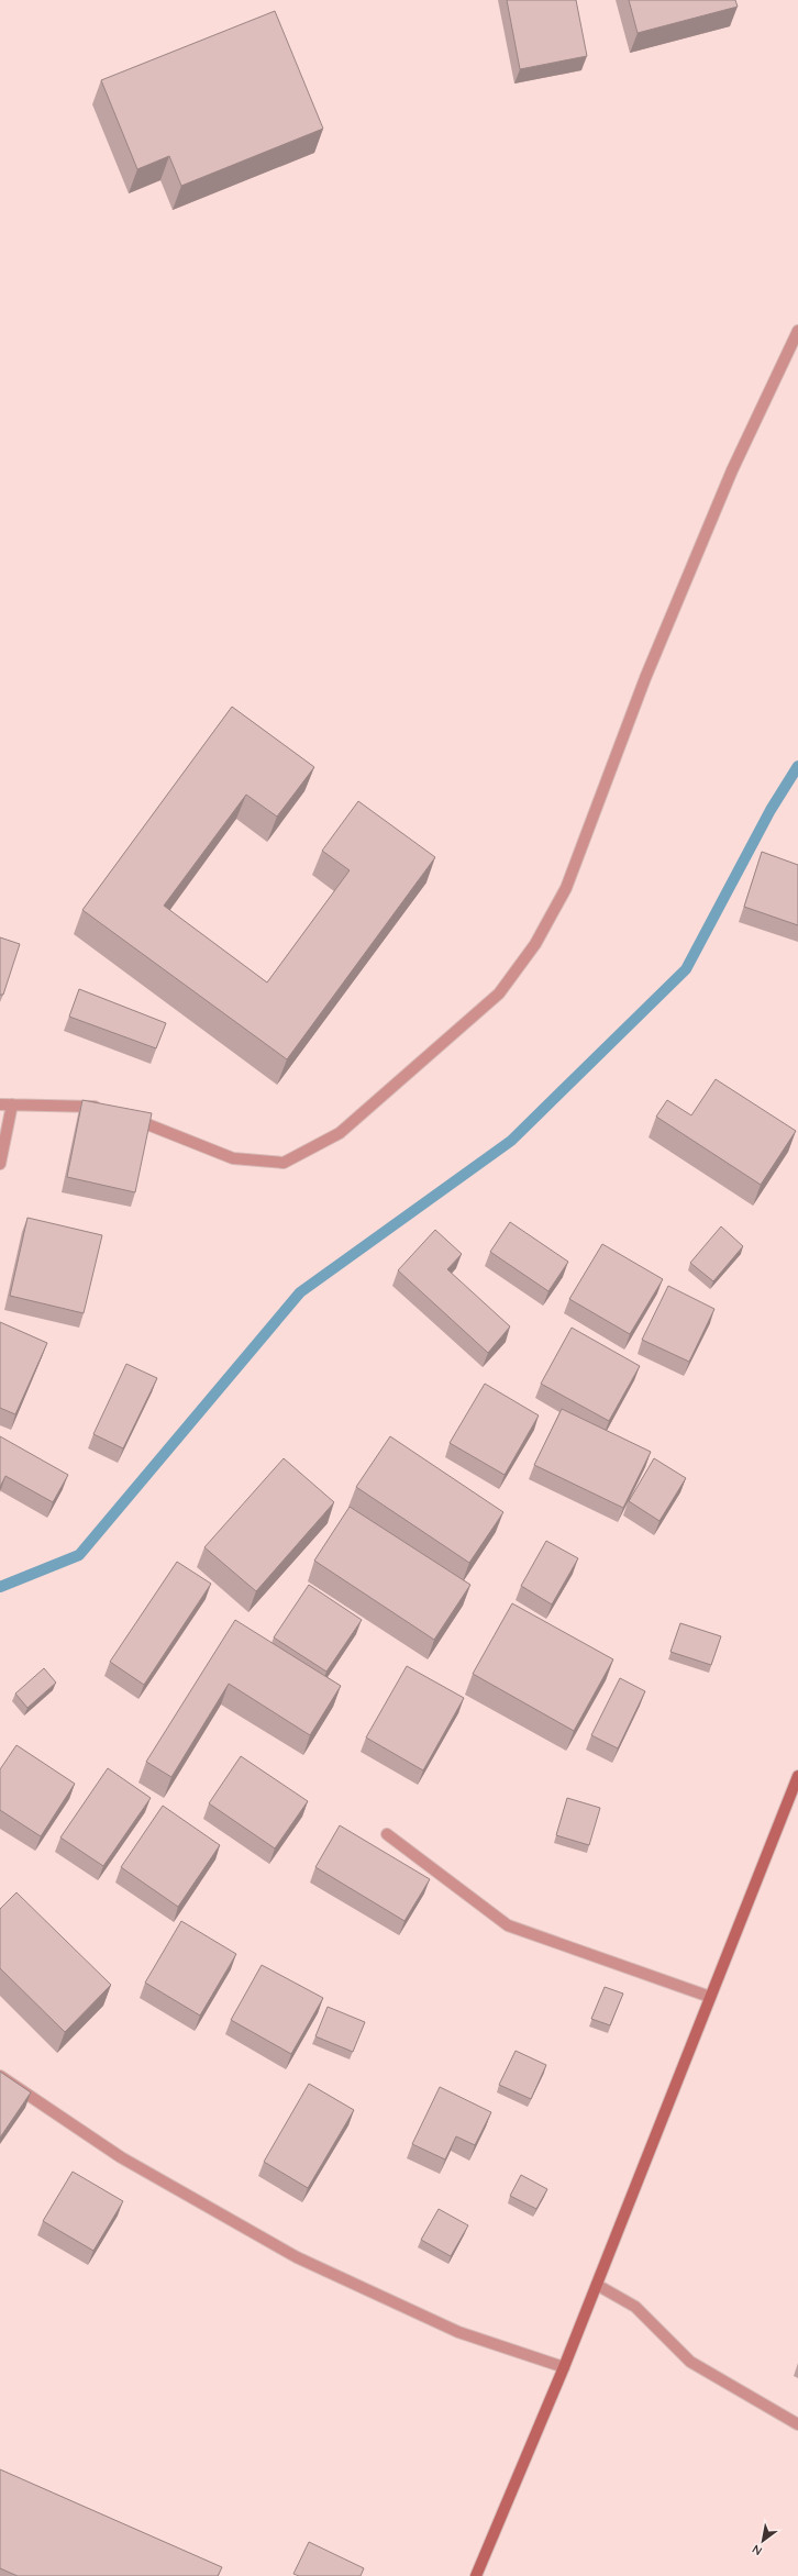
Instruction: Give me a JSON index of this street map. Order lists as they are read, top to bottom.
{
  "north": "bottom left"
}
